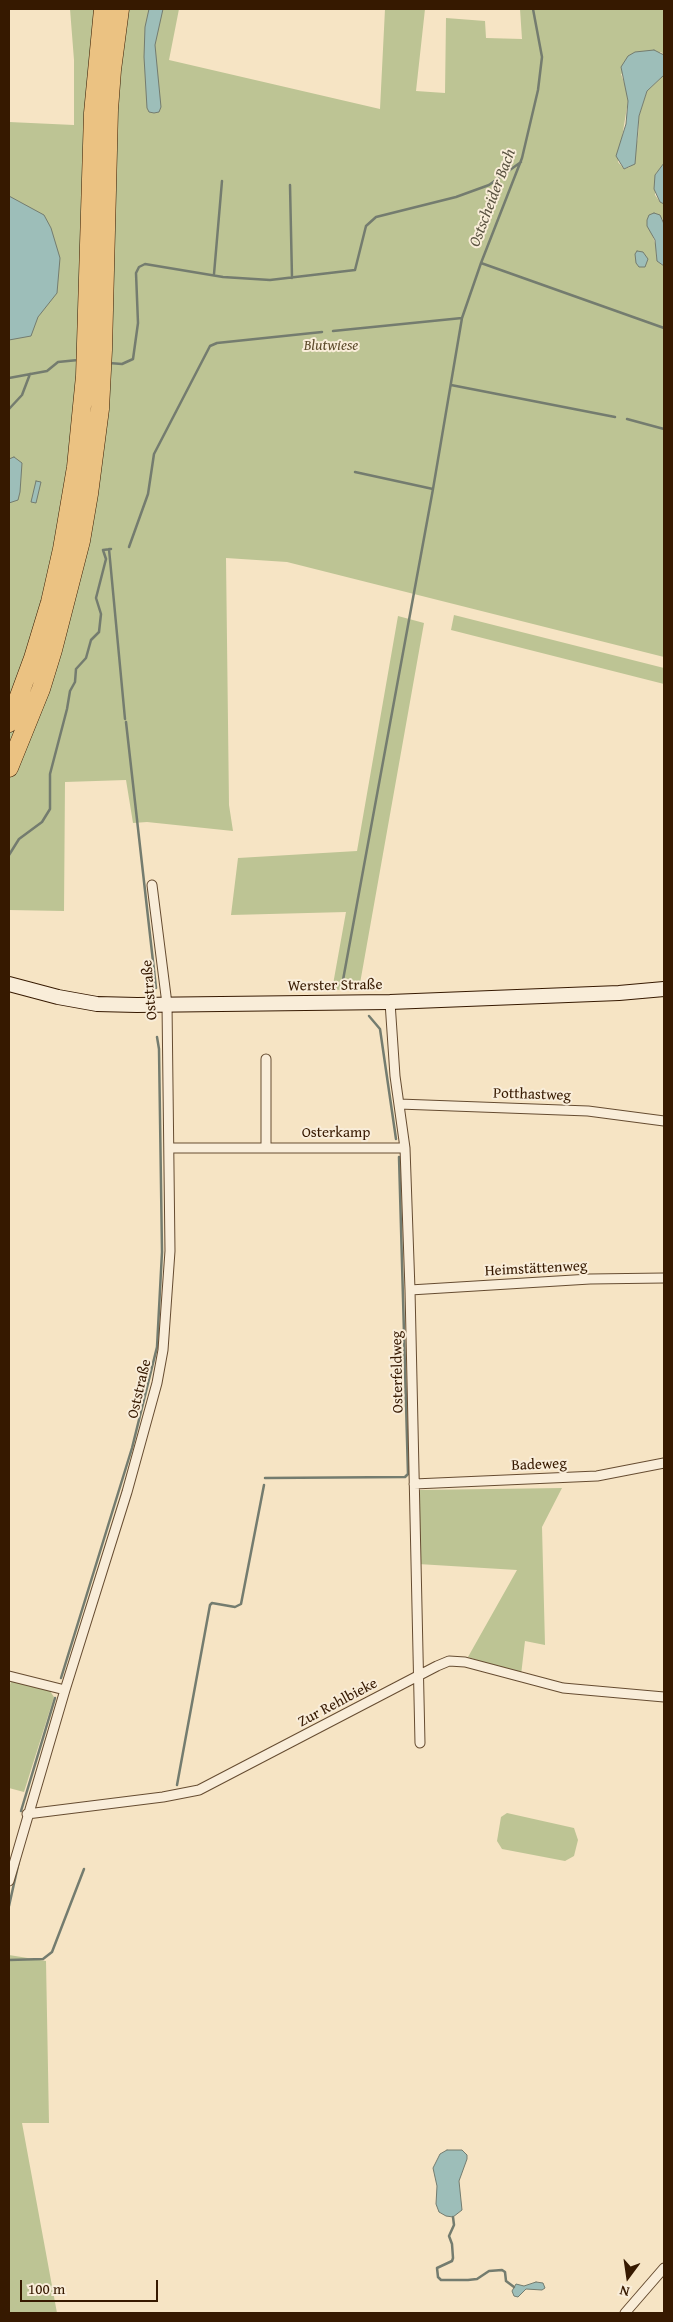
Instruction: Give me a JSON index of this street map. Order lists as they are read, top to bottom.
{
  "streets": {
    "main road": ["Werster Straße"],
    "street": [
      "Oststraße",
      "Potthastweg",
      "Osterkamp",
      "Heimstättenweg",
      "Osterfeldweg",
      "Badeweg",
      "Zur Rehlbieke"
    ]
  },
  "crossings": [
    ["Werster Straße", "Oststraße"],
    ["Werster Straße", "Osterfeldweg"],
    ["Oststraße", "Osterkamp"],
    ["Oststraße", "Zur Rehlbieke"],
    ["Potthastweg", "Osterfeldweg"],
    ["Osterkamp", "Osterfeldweg"],
    ["Heimstättenweg", "Osterfeldweg"],
    ["Osterfeldweg", "Badeweg"],
    ["Osterfeldweg", "Zur Rehlbieke"]
  ],
  "water": ["Ostscheider Bach"],
  "parks": ["Blutwiese"],
  "scale_bar": "100 m",
  "north": "bottom"
}
